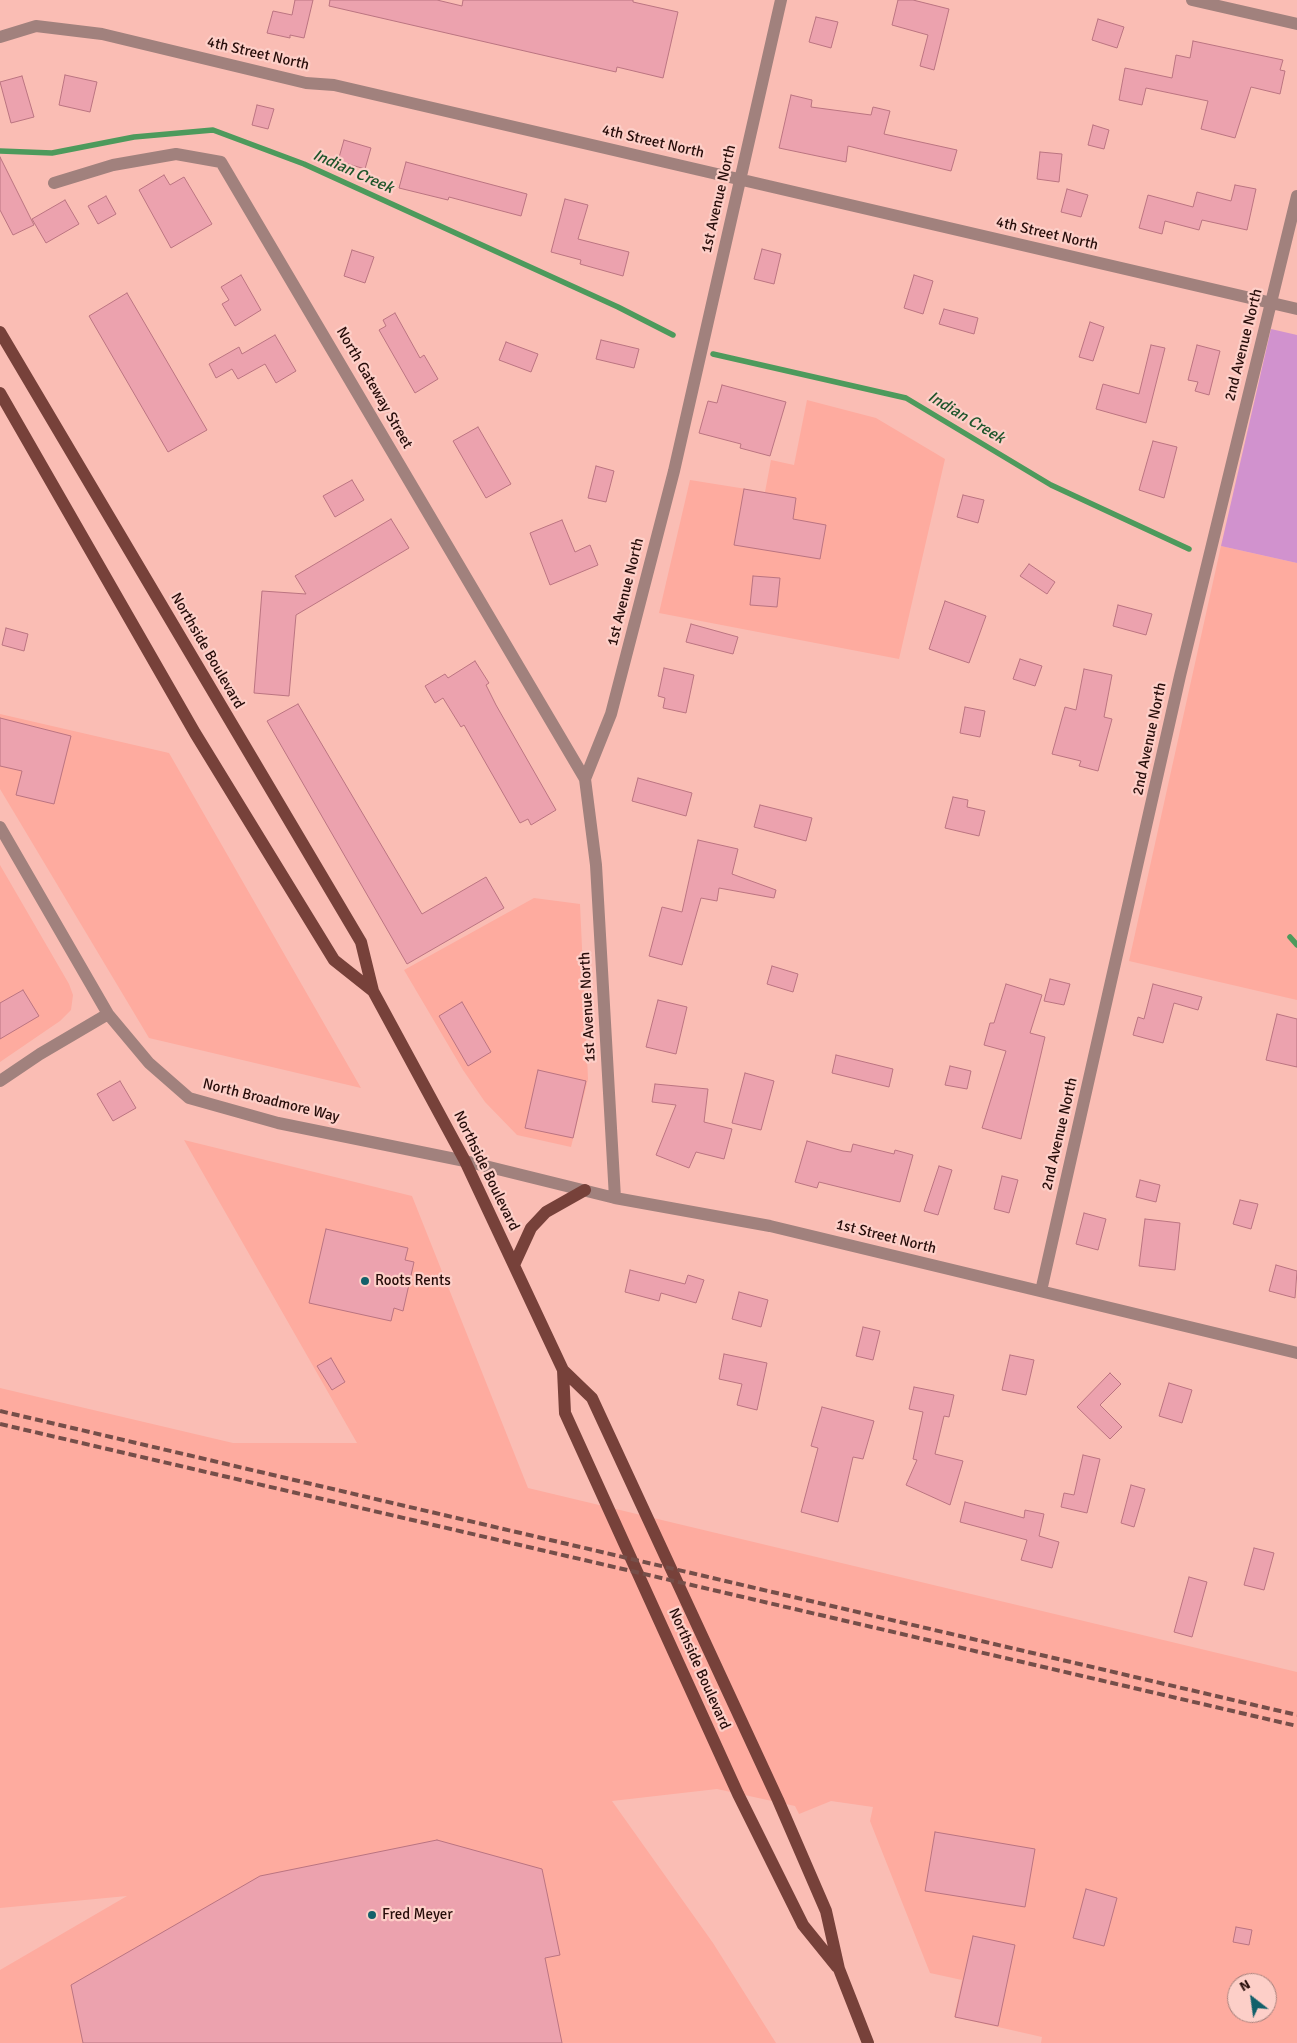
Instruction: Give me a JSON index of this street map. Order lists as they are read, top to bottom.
{
  "streets": {
    "main road": ["Northside Boulevard"],
    "street": [
      "4th Street North",
      "1st Avenue North",
      "2nd Avenue North",
      "North Gateway Street",
      "North Broadmore Way",
      "1st Street North"
    ]
  },
  "crossings": [
    ["4th Street North", "1st Avenue North"],
    ["4th Street North", "2nd Avenue North"],
    ["1st Avenue North", "North Gateway Street"],
    ["1st Avenue North", "1st Street North"],
    ["2nd Avenue North", "1st Street North"],
    ["Northside Boulevard", "North Broadmore Way"],
    ["Northside Boulevard", "1st Street North"],
    ["North Broadmore Way", "1st Street North"]
  ],
  "water": ["Indian Creek"],
  "places": ["Roots Rents", "Fred Meyer"],
  "north": "top left"
}
